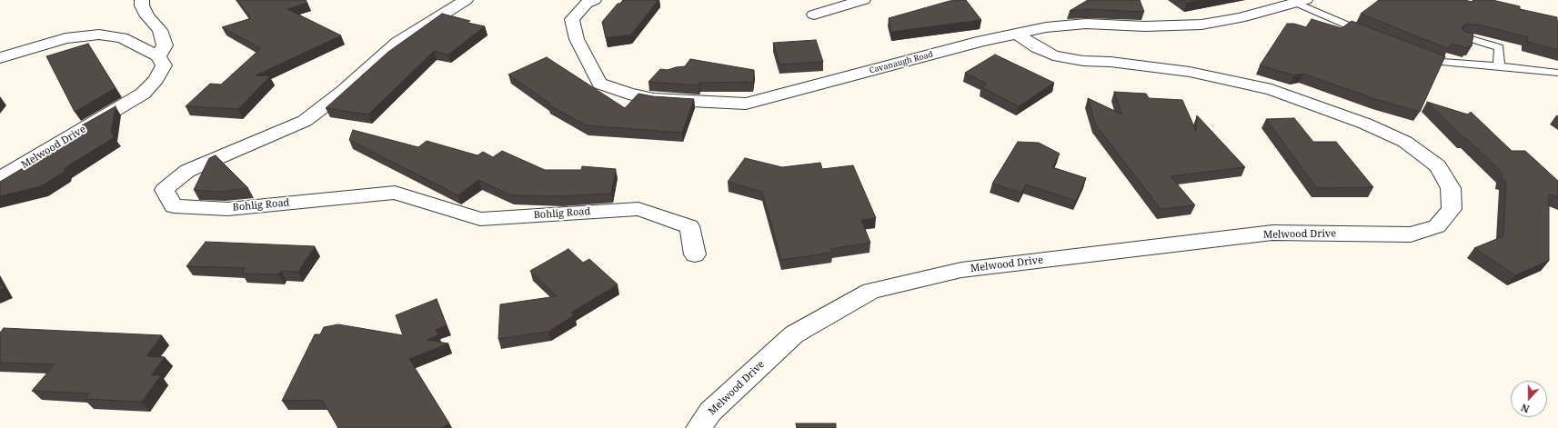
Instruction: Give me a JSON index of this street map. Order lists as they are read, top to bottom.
{
  "streets": {
    "street": ["Cavanaugh Road", "Melwood Drive", "Bohlig Road"]
  },
  "crossings": [
    ["Cavanaugh Road", "Melwood Drive"]
  ],
  "north": "bottom"
}
